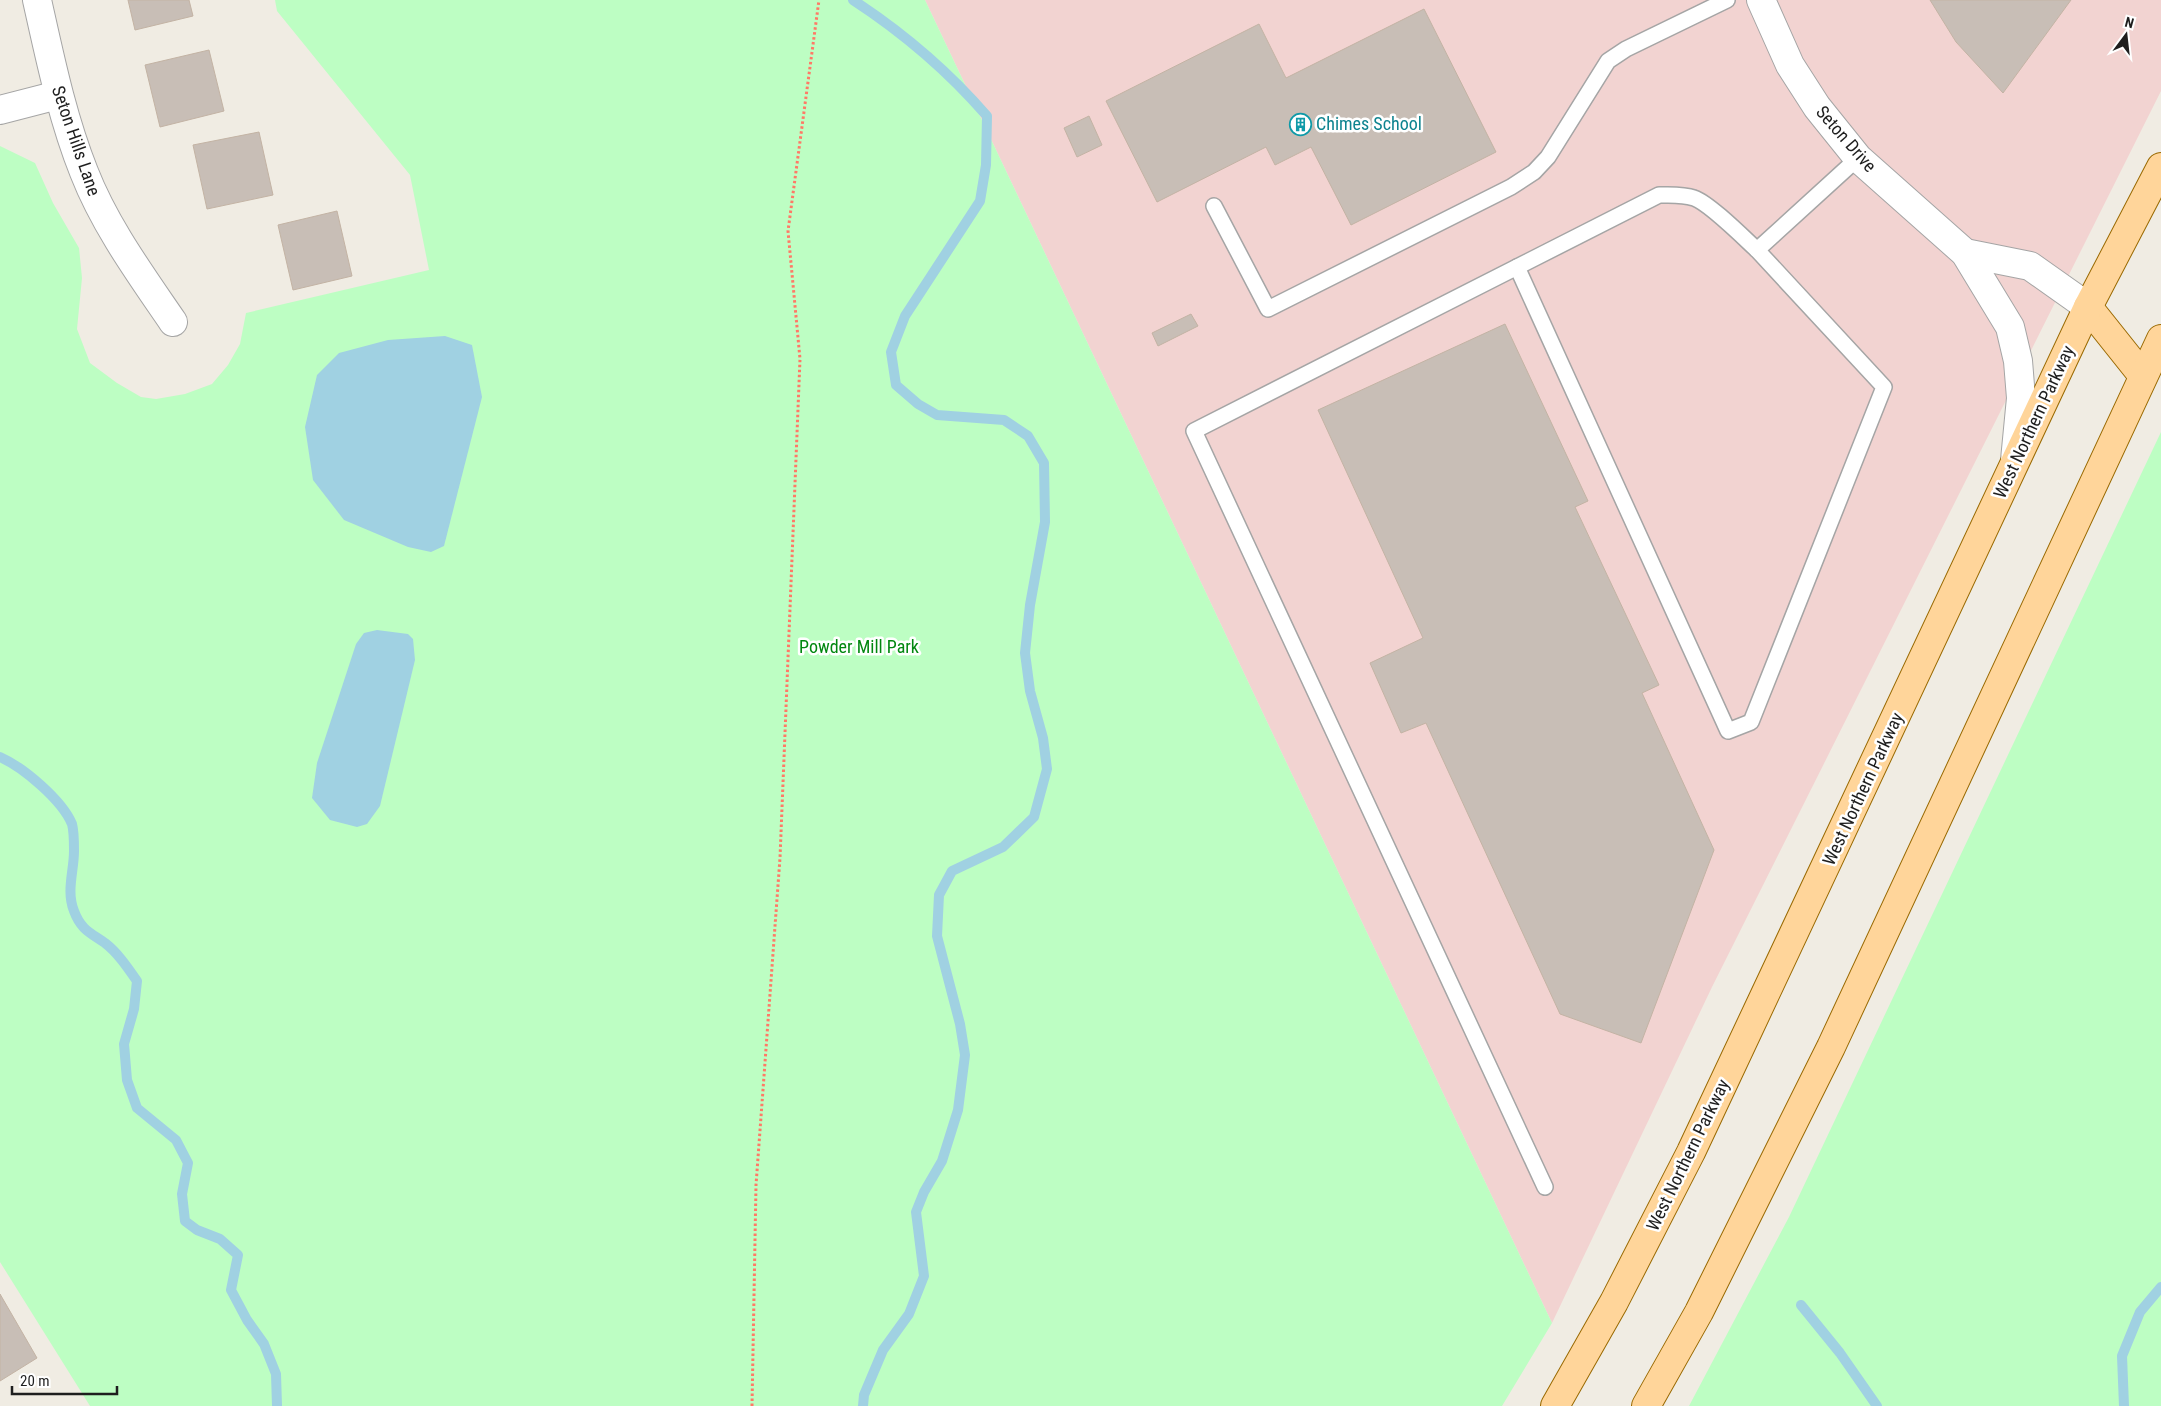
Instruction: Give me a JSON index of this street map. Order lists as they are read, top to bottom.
{
  "streets": {
    "main road": ["West Northern Parkway"],
    "street": ["Seton Drive", "Seton Hills Lane"]
  },
  "crossings": [
    ["Seton Drive", "West Northern Parkway"]
  ],
  "parks": ["Powder Mill Park"],
  "places": {
    "building": ["Chimes School"]
  },
  "scale_bar": "20 m",
  "north": "top"
}
